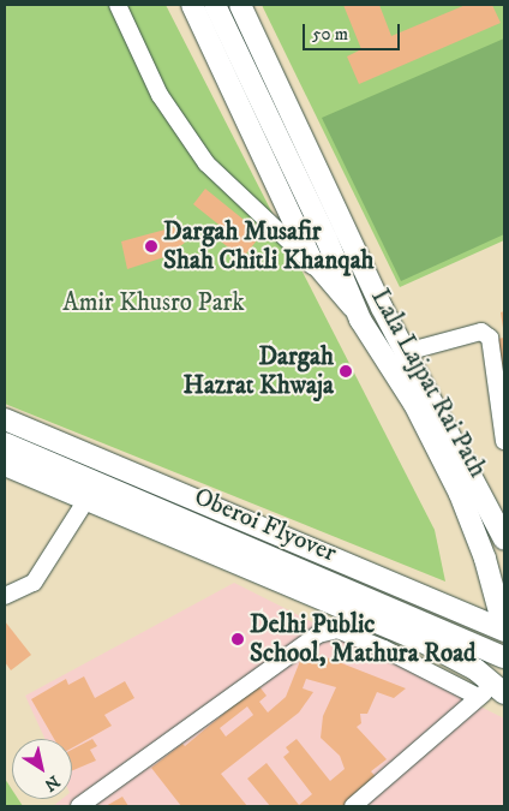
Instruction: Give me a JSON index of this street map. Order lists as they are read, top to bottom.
{
  "streets": {
    "main road": ["Lala Lajpat Rai Path", "Oberoi Flyover"]
  },
  "crossings": [
    ["Lala Lajpat Rai Path", "Oberoi Flyover"]
  ],
  "parks": ["Amir Khusro Park"],
  "places": ["Dargah Musafir Shah Chitli Khanqah", "Dargah Hazrat Khwaja", "Delhi Public School, Mathura Road"],
  "scale_bar": "50 m",
  "north": "bottom right"
}
